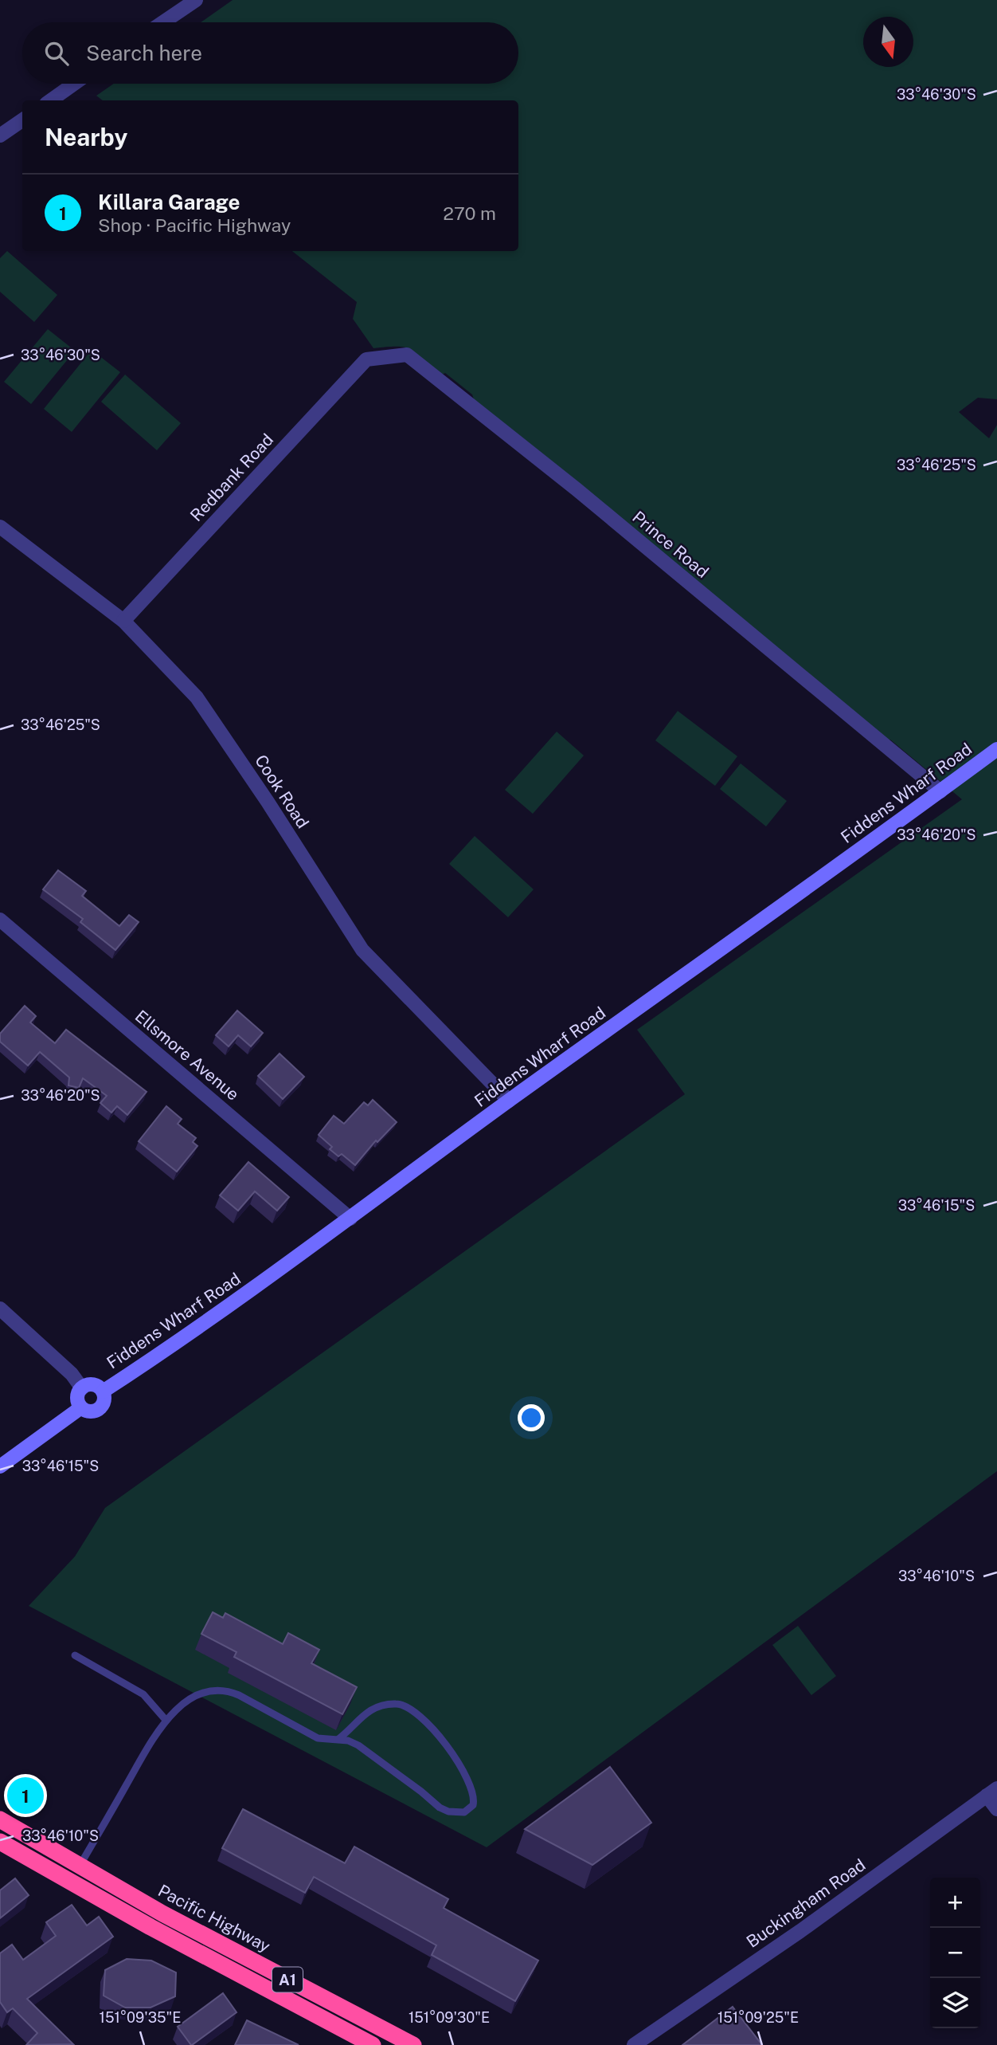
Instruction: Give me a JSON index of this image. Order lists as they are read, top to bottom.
{
  "streets": {
    "highway": ["Pacific Highway", "A1"],
    "street": [
      "Redbank Road",
      "Prince Road",
      "Cook Road",
      "Fiddens Wharf Road",
      "Ellsmore Avenue",
      "Buckingham Road"
    ]
  },
  "crossings": [
    ["Redbank Road", "Prince Road"],
    ["Redbank Road", "Cook Road"],
    ["Prince Road", "Fiddens Wharf Road"],
    ["Cook Road", "Fiddens Wharf Road"],
    ["Fiddens Wharf Road", "Ellsmore Avenue"]
  ],
  "north": "bottom",
  "page": {
    "search": "Search here",
    "heading": "Nearby",
    "list": [
      {
        "mark": "1",
        "name": "Killara Garage",
        "note": "Shop · Pacific Highway",
        "value": "270 m"
      }
    ],
    "pins": "1",
    "map_buttons": ["+", "−"]
  },
  "coordinates": [
    "33°46'30\"S",
    "33°46'25\"S",
    "33°46'20\"S",
    "33°46'15\"S",
    "33°46'10\"S",
    "151°09'35\"E",
    "151°09'30\"E",
    "151°09'25\"E"
  ]
}
